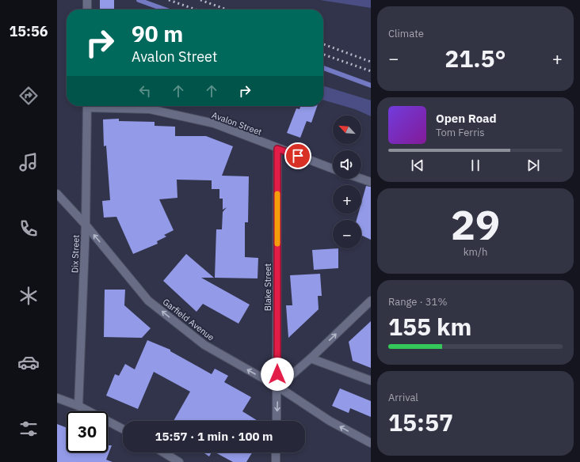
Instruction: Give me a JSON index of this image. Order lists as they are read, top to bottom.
{
  "streets": {
    "street": [
      "Avalon Street",
      "Dix Street",
      "Blake Street",
      "Garfield Avenue"
    ]
  },
  "crossings": [
    ["Avalon Street", "Blake Street"],
    ["Dix Street", "Garfield Avenue"],
    ["Blake Street", "Garfield Avenue"]
  ],
  "one_way": ["Garfield Avenue"],
  "north": "top left",
  "page": {
    "tabs": "15:56",
    "tile": [
      "Climate",
      ["29", "km/h"],
      ["Range · 31%", "155 km"],
      ["Arrival", "15:57"]
    ],
    "turn": ["90 m", "Avalon Street"],
    "heat": ["−", "21.5°", "+"],
    "song": ["Open Road", "Tom Ferris"],
    "map_buttons": ["+", "−"],
    "limit": "30",
    "trip": "15:57 · 1 min · 100 m"
  }
}
